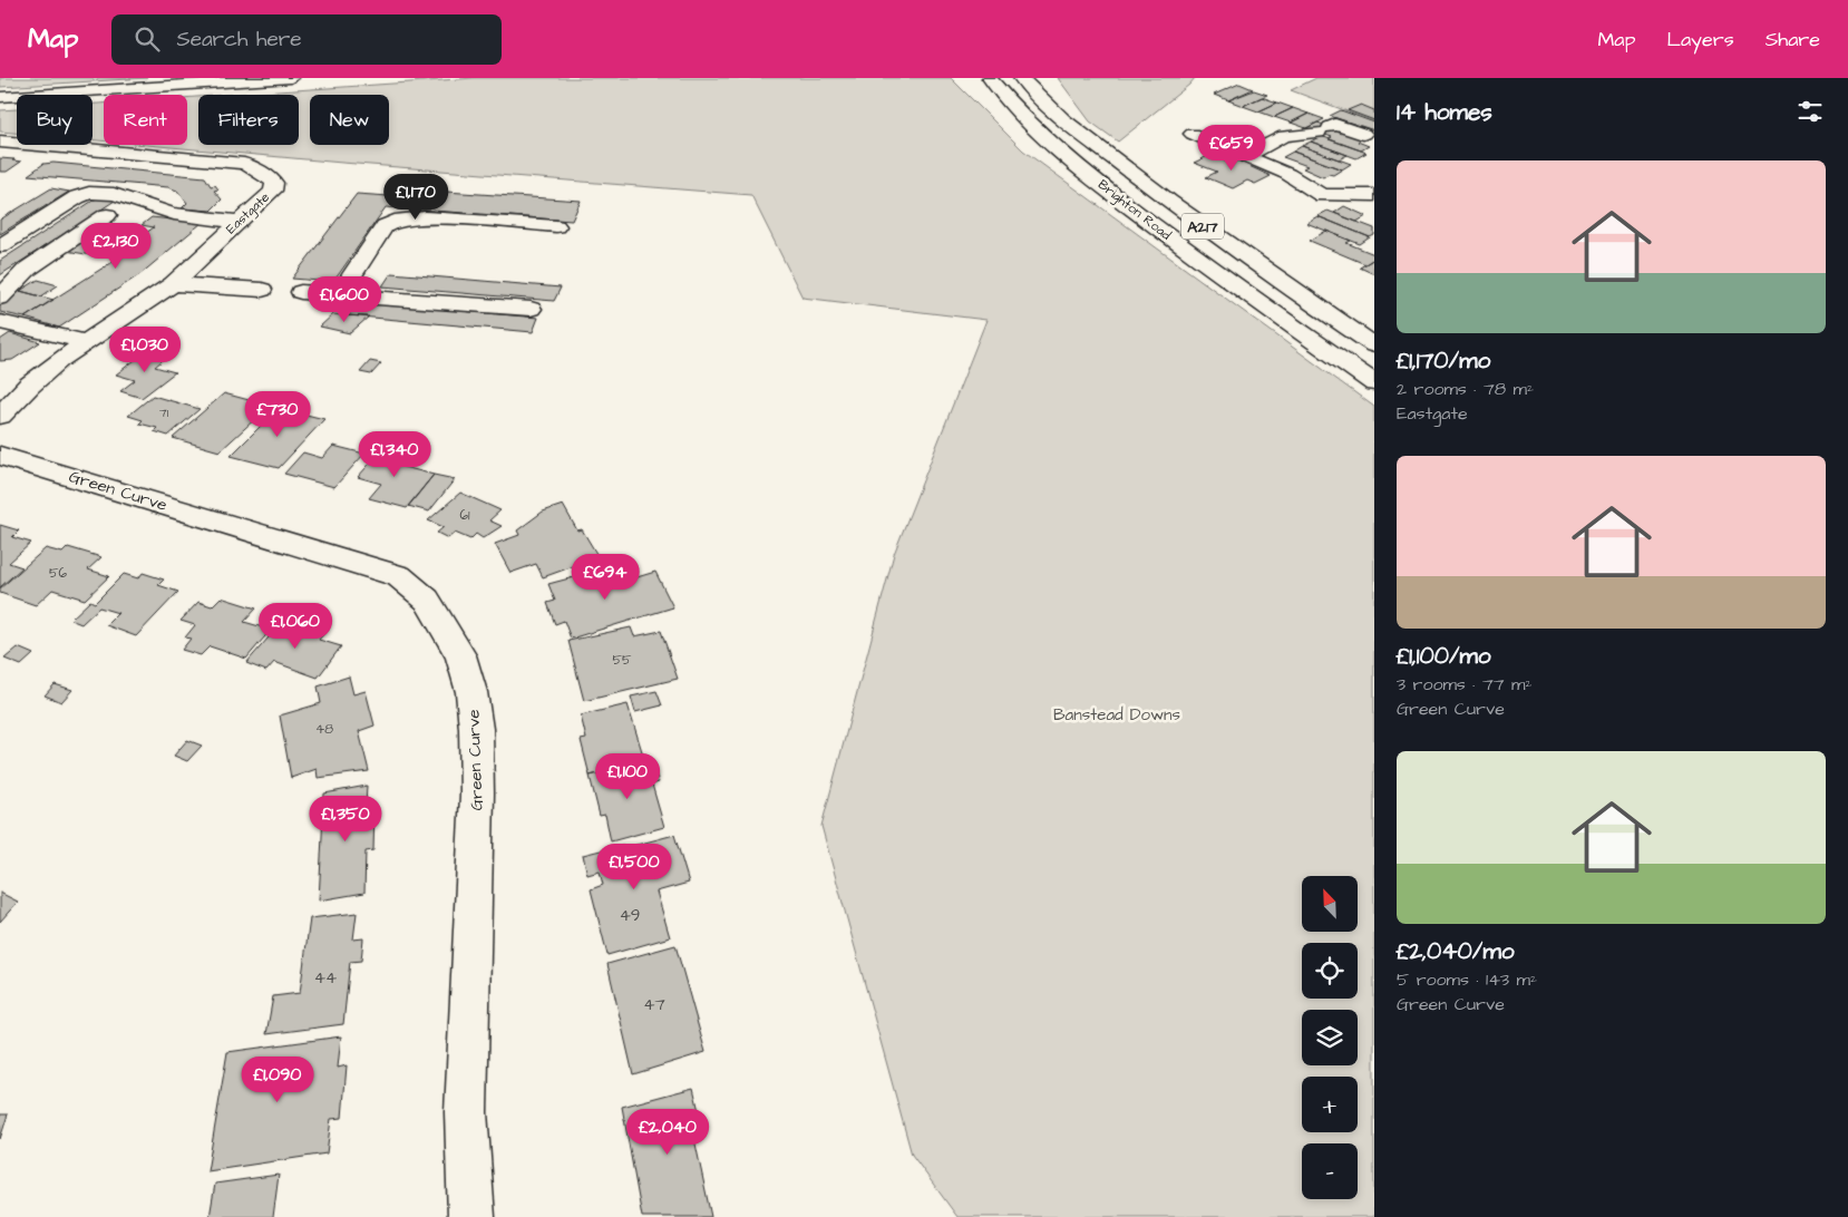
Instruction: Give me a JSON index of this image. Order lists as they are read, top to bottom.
{
  "streets": {
    "main road": [
      "Brighton Road",
      "Eastgate",
      "A217",
      "Green Curve"
    ]
  },
  "parks": ["Banstead Downs"],
  "house_numbers": [
    "71",
    "61",
    "56",
    "55",
    "48",
    "49",
    "44",
    "47"
  ],
  "north": "top left",
  "page": {
    "header": "Map",
    "search": "Search here",
    "nav": ["Map", "Layers", "Share"],
    "heading": "14 homes",
    "chip": [
      "Buy",
      "Rent",
      "Filters",
      "New"
    ],
    "price": [
      "£659",
      "£1,170",
      "£2,130",
      "£1,600",
      "£1,030",
      "£730",
      "£1,340",
      "£694",
      "£1,060",
      "£1,100",
      "£1,350",
      "£1,500",
      "£1,090",
      "£2,040"
    ],
    "list": [
      {
        "name": "£1,170/mo",
        "note": "2 rooms · 78 m² · Eastgate"
      },
      {
        "name": "£1,100/mo",
        "note": "3 rooms · 77 m² · Green Curve"
      },
      {
        "name": "£2,040/mo",
        "note": "5 rooms · 143 m² · Green Curve"
      }
    ],
    "map_buttons": ["+", "−"]
  }
}
